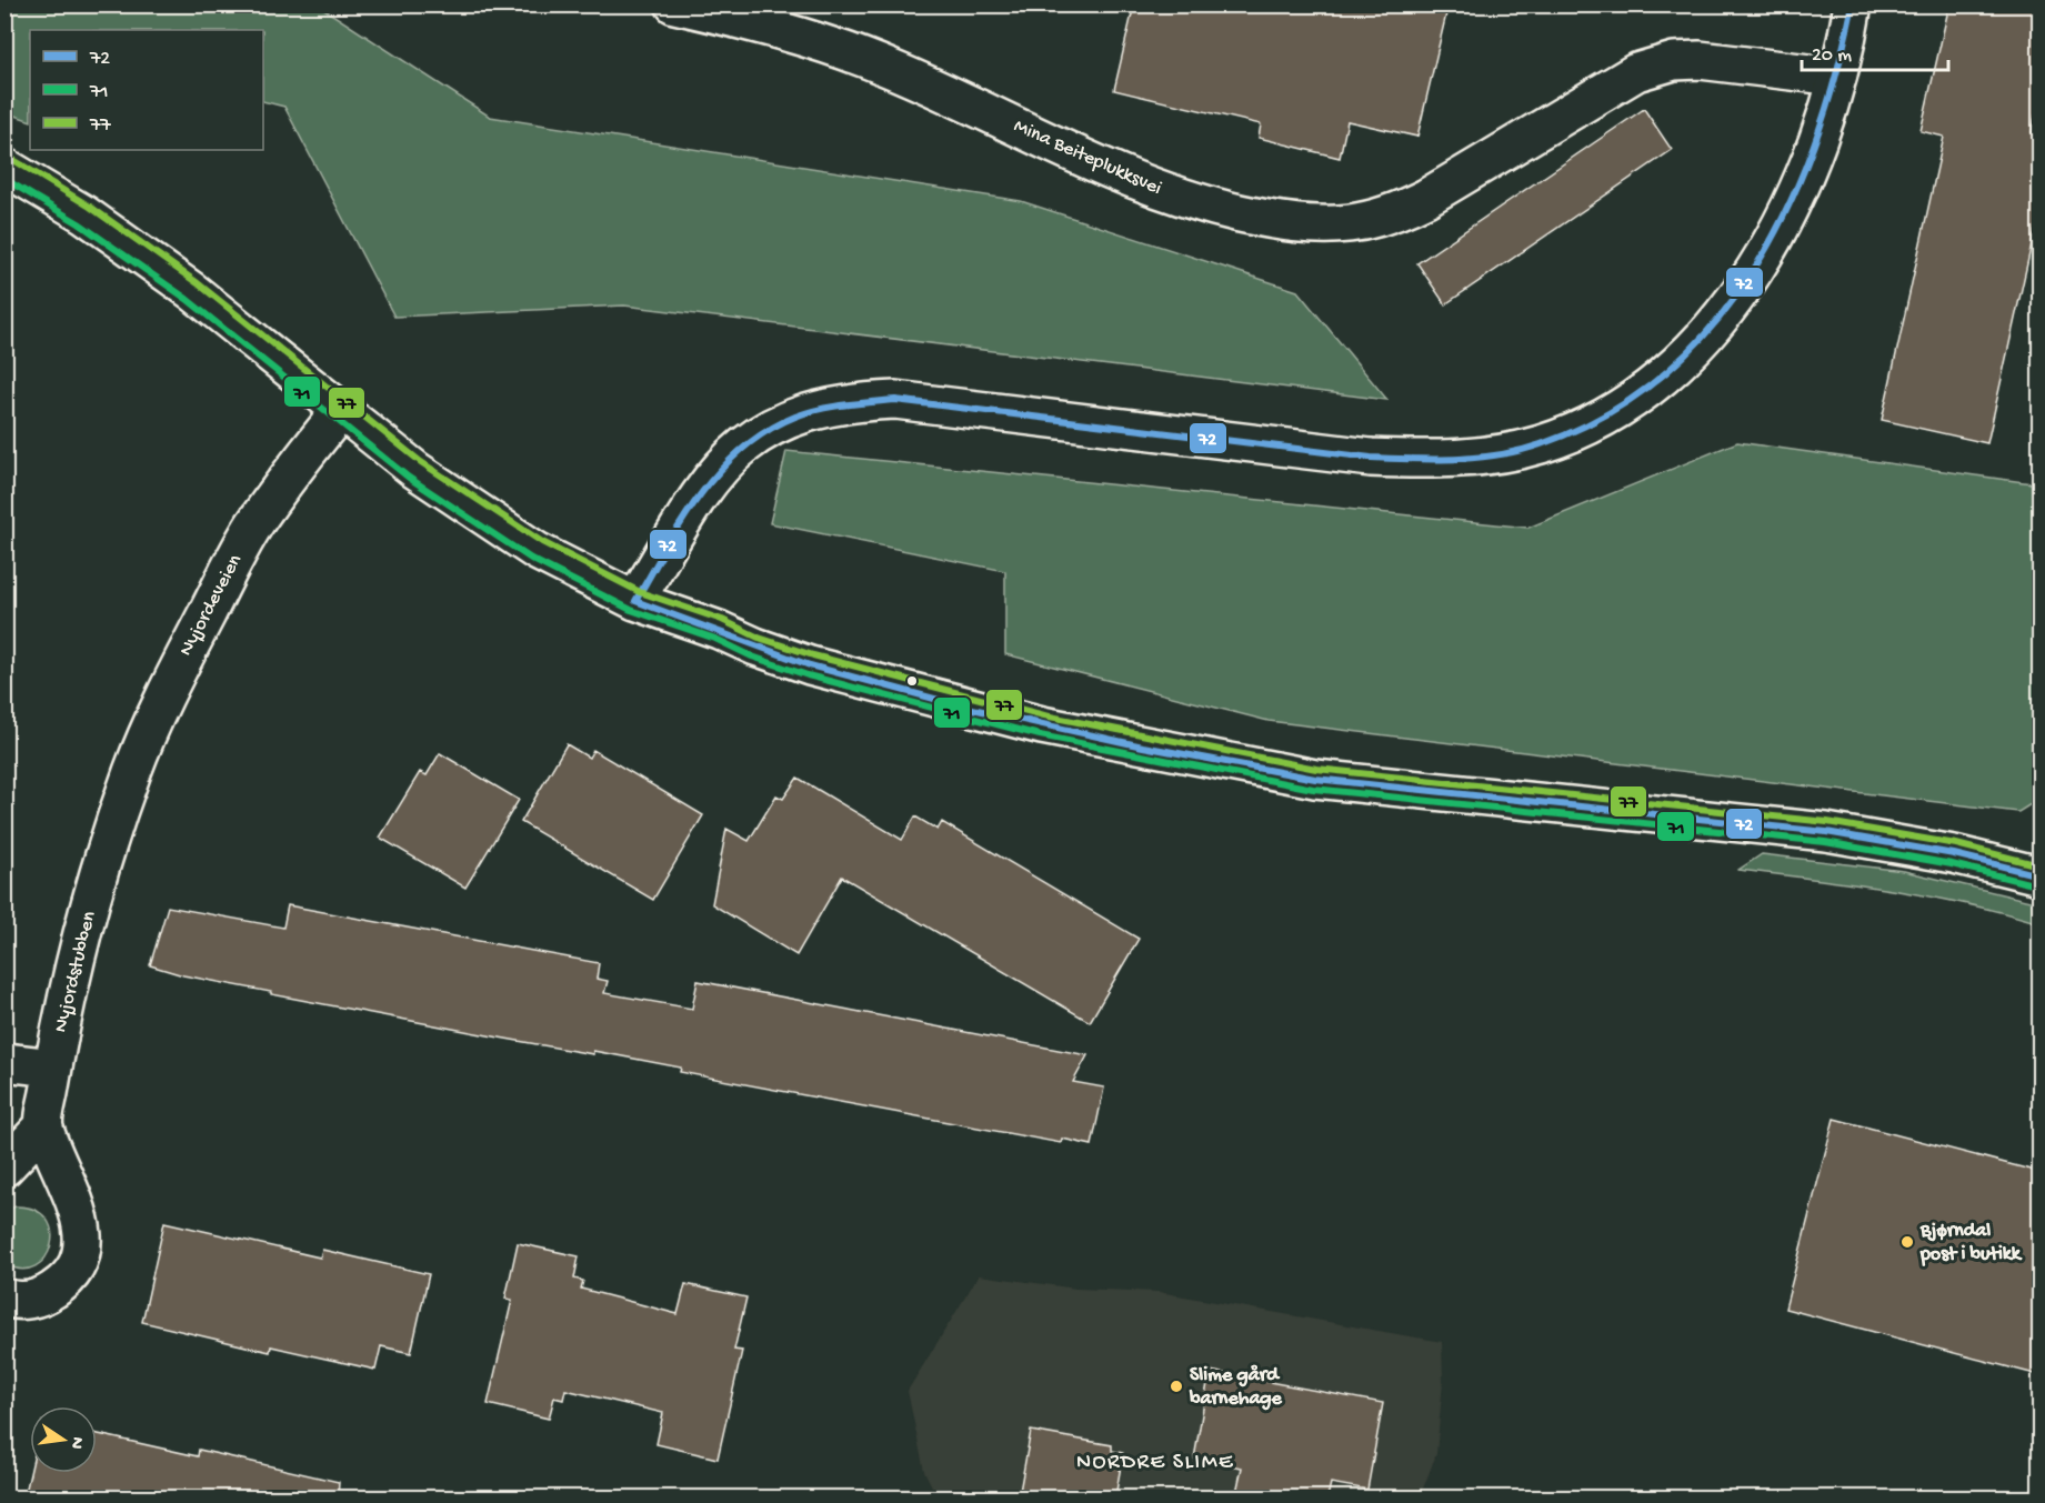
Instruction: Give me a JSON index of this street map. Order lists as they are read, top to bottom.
{
  "streets": {
    "street": ["Mina Beiteplukksvei", "Nyjordeveien", "Nyjordstubben"]
  },
  "crossings": [
    ["Nyjordeveien", "Nyjordstubben"]
  ],
  "districts": ["NORDRE SLIME"],
  "places": ["Bjørndal post i butikk", "Slime gård barnehage"],
  "lines": ["transit line 72", "transit line 77", "transit line 71"],
  "legend": ["72", "71", "77"],
  "scale_bar": "20 m",
  "north": "right"
}
